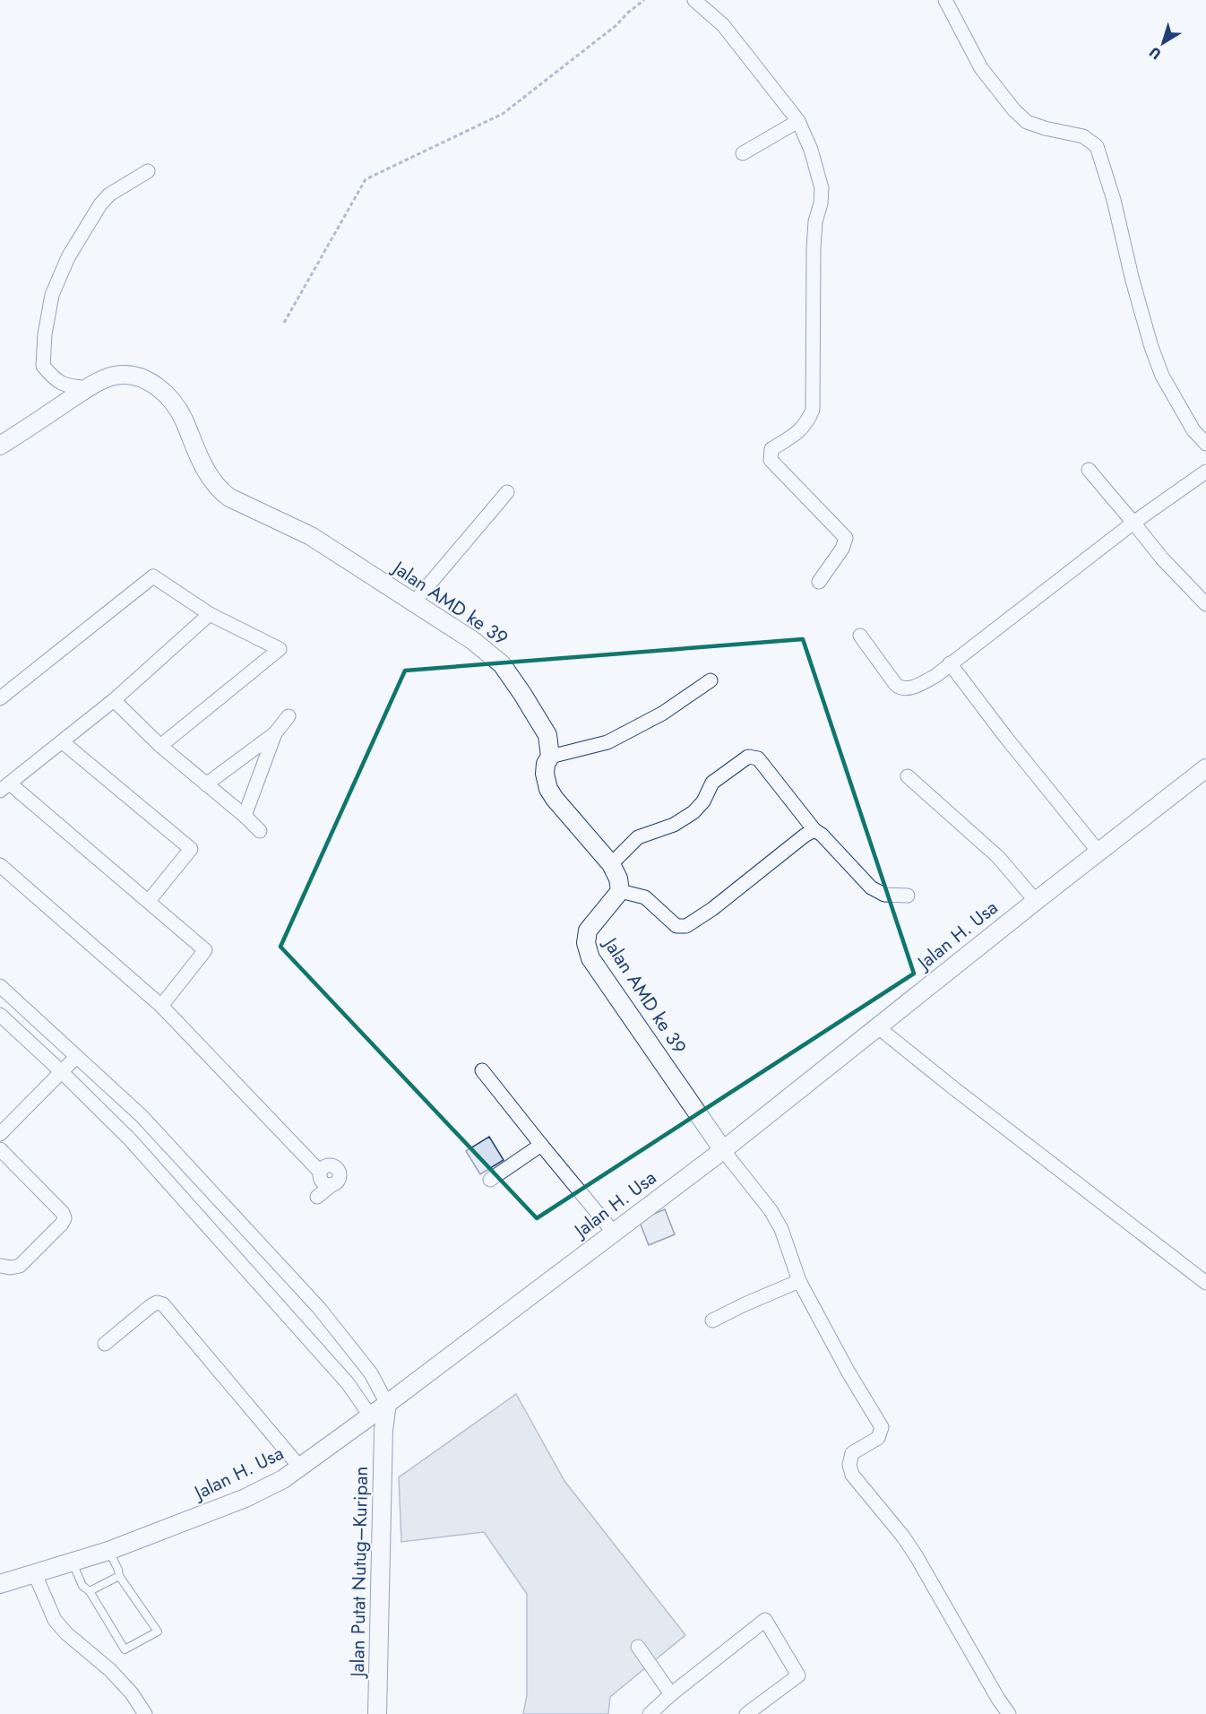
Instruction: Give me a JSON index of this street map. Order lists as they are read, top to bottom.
{
  "streets": {
    "street": ["Jalan AMD ke 39", "Jalan H. Usa", "Jalan Putat Nutug–Kuripan"]
  },
  "crossings": [
    ["Jalan AMD ke 39", "Jalan H. Usa"],
    ["Jalan H. Usa", "Jalan Putat Nutug–Kuripan"]
  ],
  "north": "bottom left"
}
